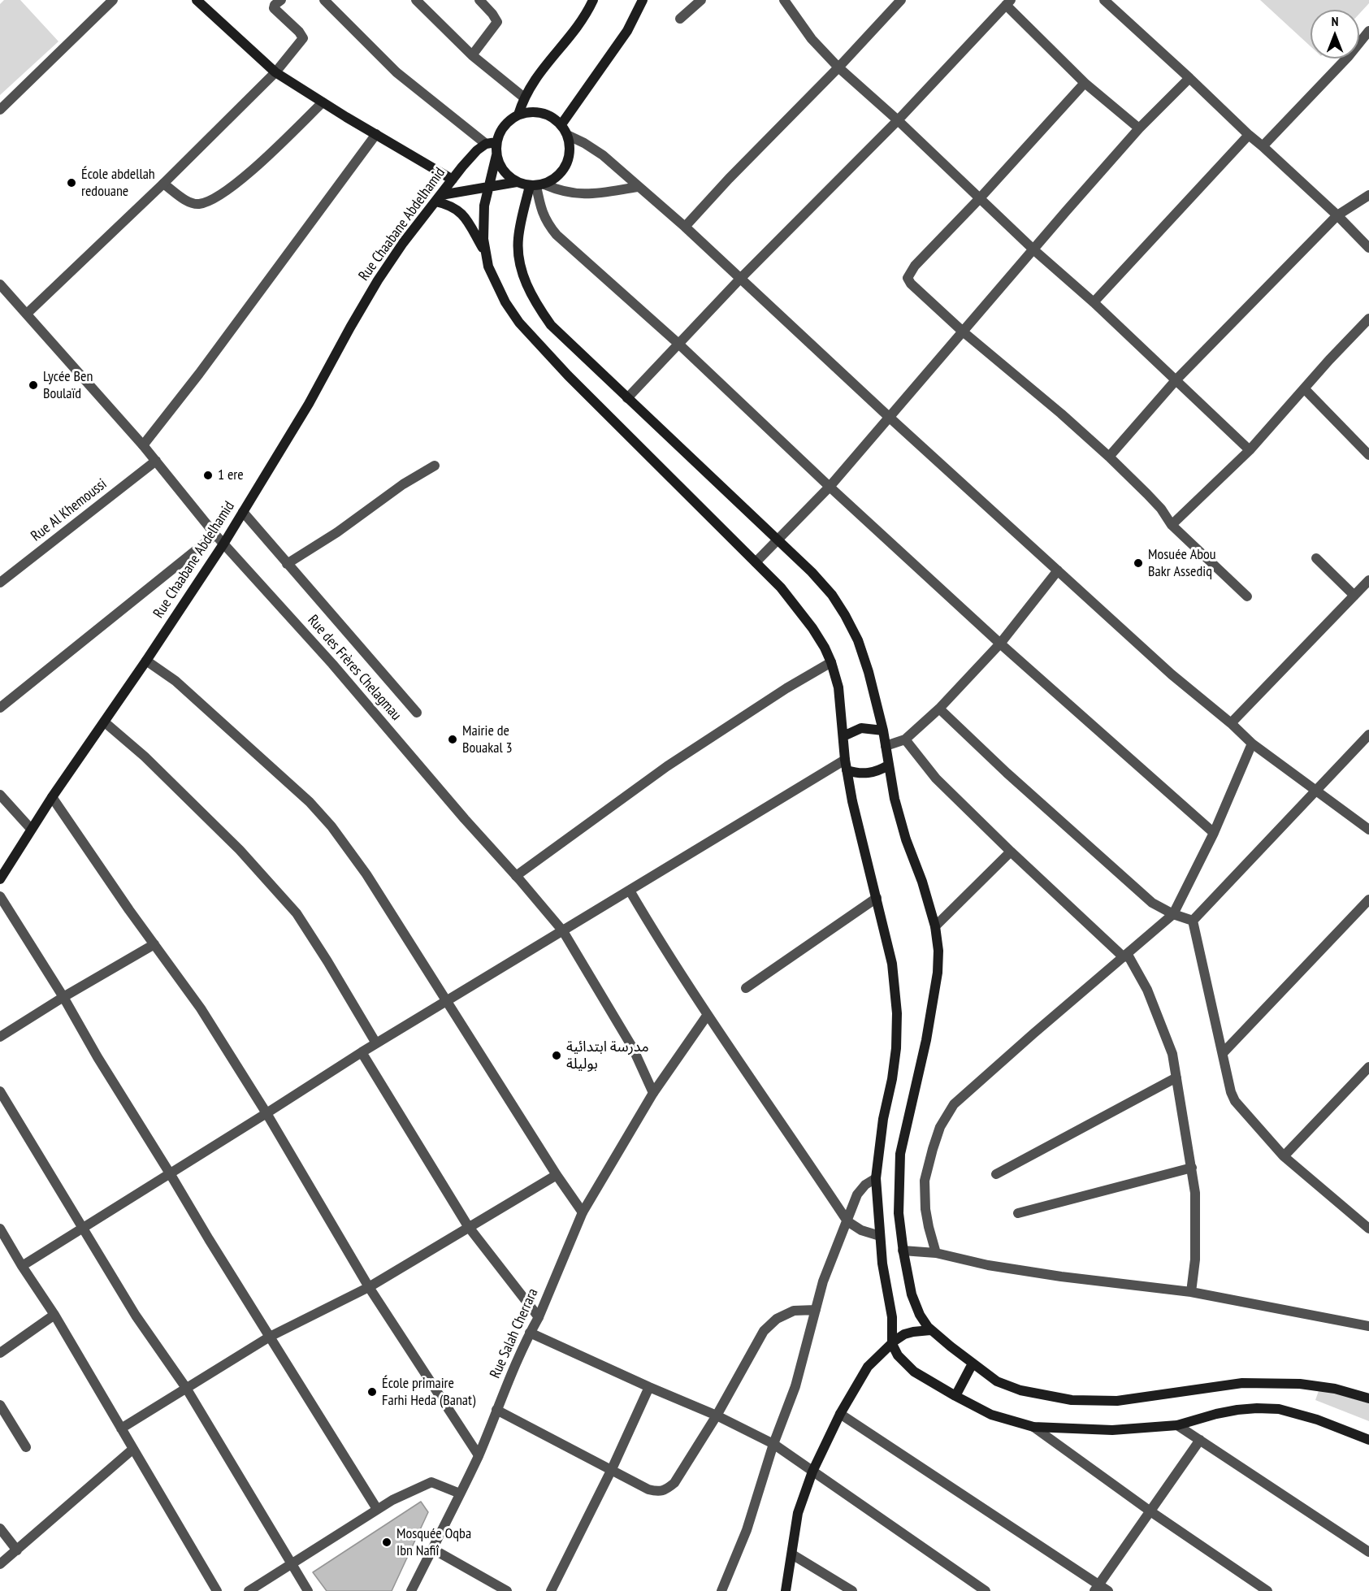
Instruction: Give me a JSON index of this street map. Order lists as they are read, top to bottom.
{
  "streets": {
    "main road": ["Rue Chaabane Abdelhamid"],
    "street": ["Rue Al Khemoussi", "Rue des Frères Chelagmau", "Rue Salah Cherrara"]
  },
  "crossings": [
    ["Rue Chaabane Abdelhamid", "Rue des Frères Chelagmau"],
    ["Rue Al Khemoussi", "Rue des Frères Chelagmau"],
    ["Rue des Frères Chelagmau", "Rue Salah Cherrara"]
  ],
  "places": [
    "École abdellah redouane",
    "Lycée Ben Boulaïd",
    "1 ere",
    "Mosuée Abou Bakr Assediq",
    "Mairie de Bouakal 3",
    "مدرسة ابتدائية بوليلة",
    "École primaire Farhi Heda (Banat)",
    "Mosquée Oqba Ibn Nafiî"
  ],
  "north": "top"
}
